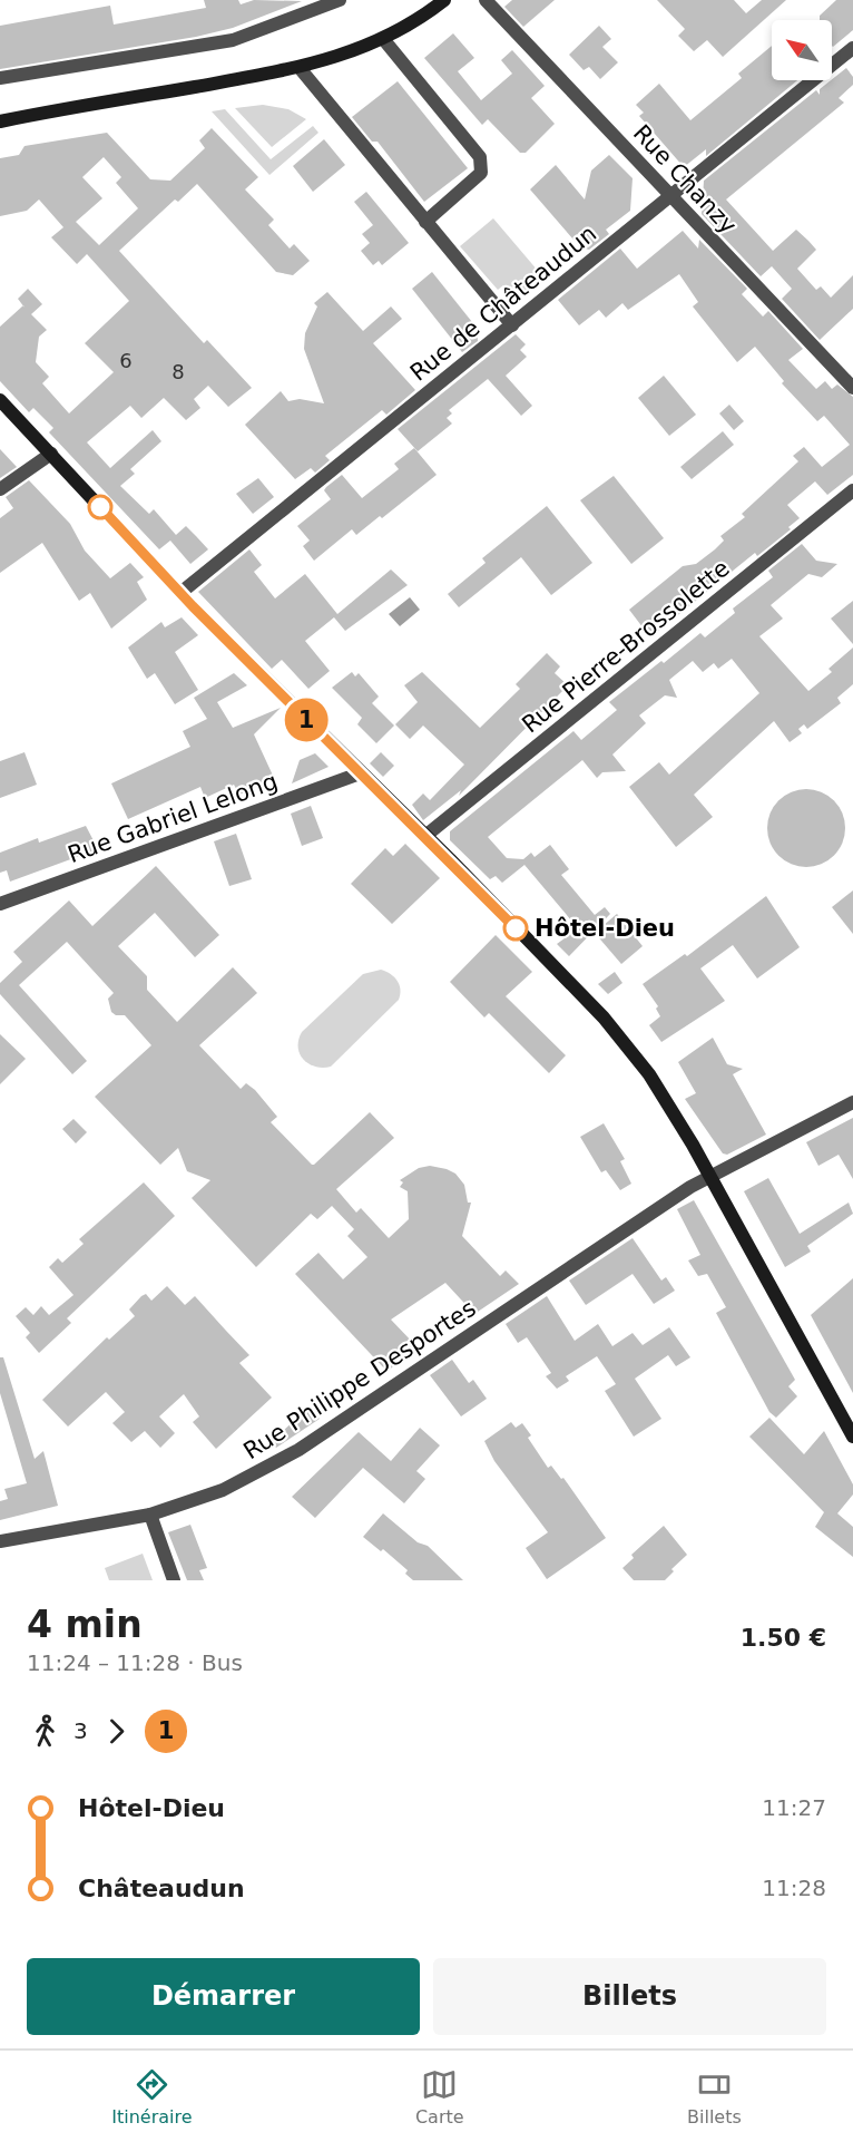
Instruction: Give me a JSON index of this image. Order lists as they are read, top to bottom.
{
  "streets": {
    "street": [
      "Rue Chanzy",
      "Rue de Châteaudun",
      "Rue Pierre-Brossolette",
      "Rue Gabriel Lelong",
      "Rue Philippe Desportes"
    ]
  },
  "crossings": [
    ["Rue Chanzy", "Rue de Châteaudun"]
  ],
  "places": ["Hôtel-Dieu"],
  "lines": ["bus line 1"],
  "house_numbers": ["6", "8"],
  "north": "top left",
  "page": {
    "on_map": "1",
    "heading": ["4 min", "11:24 – 11:28 · Bus", "1.50 €"],
    "legs": ["3", "1"],
    "list": [
      {
        "name": "Hôtel-Dieu",
        "value": "11:27"
      },
      {
        "name": "Châteaudun",
        "value": "11:28"
      }
    ],
    "buttons": ["Démarrer", "Billets"],
    "tabs": ["Itinéraire", "Carte", "Billets"]
  }
}
